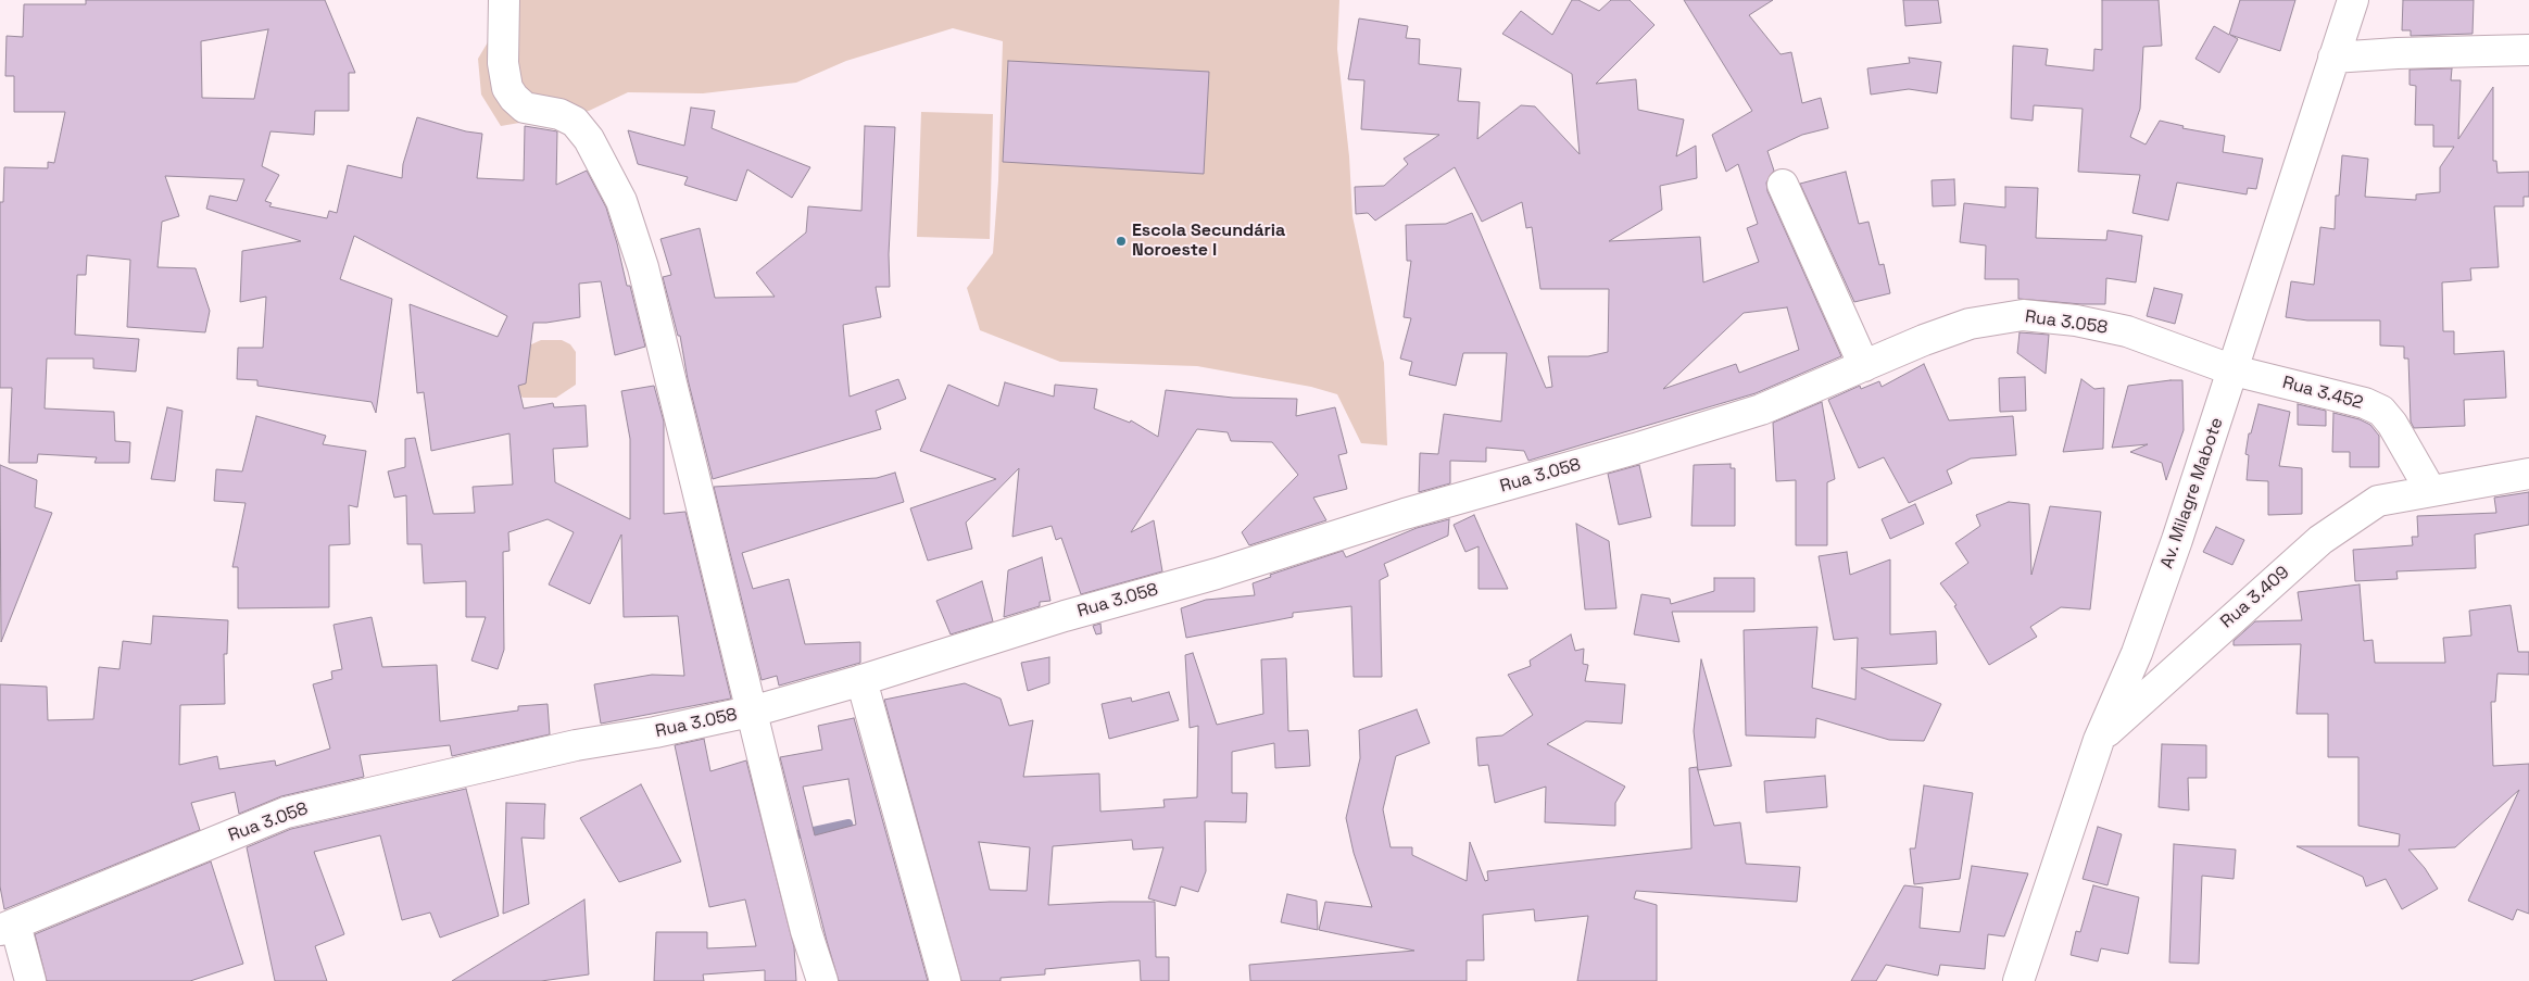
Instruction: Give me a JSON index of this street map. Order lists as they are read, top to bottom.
{
  "streets": {
    "street": [
      "Rua 3.058",
      "Rua 3.452",
      "Av. Milagre Mabote",
      "Rua 3.409"
    ]
  },
  "crossings": [
    ["Rua 3.058", "Rua 3.452"],
    ["Rua 3.058", "Av. Milagre Mabote"],
    ["Rua 3.452", "Av. Milagre Mabote"],
    ["Rua 3.452", "Rua 3.409"],
    ["Av. Milagre Mabote", "Rua 3.409"]
  ],
  "places": ["Escola Secundária Noroeste I"]
}
